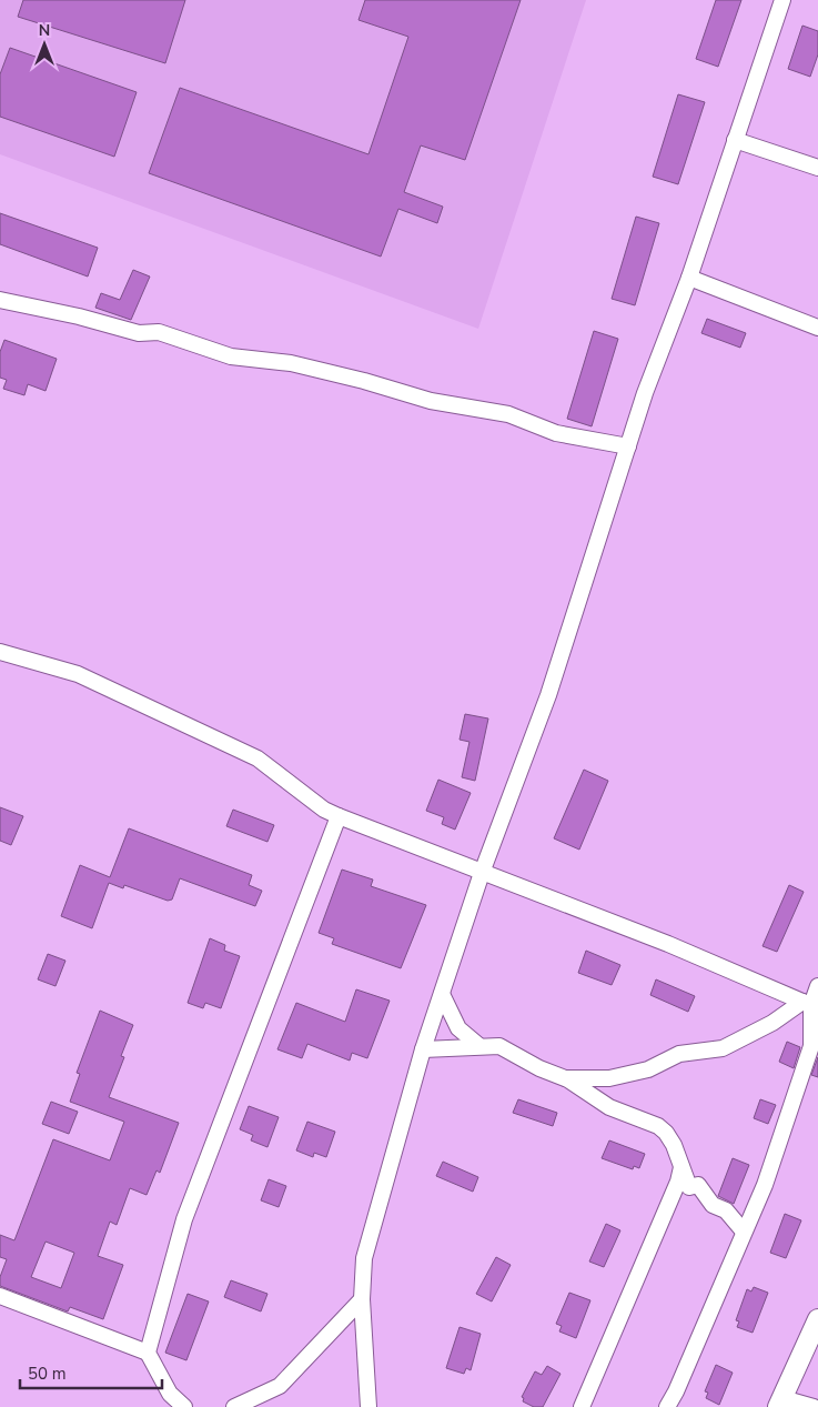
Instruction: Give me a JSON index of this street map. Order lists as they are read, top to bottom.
{
  "scale_bar": "50 m",
  "north": "top"
}
